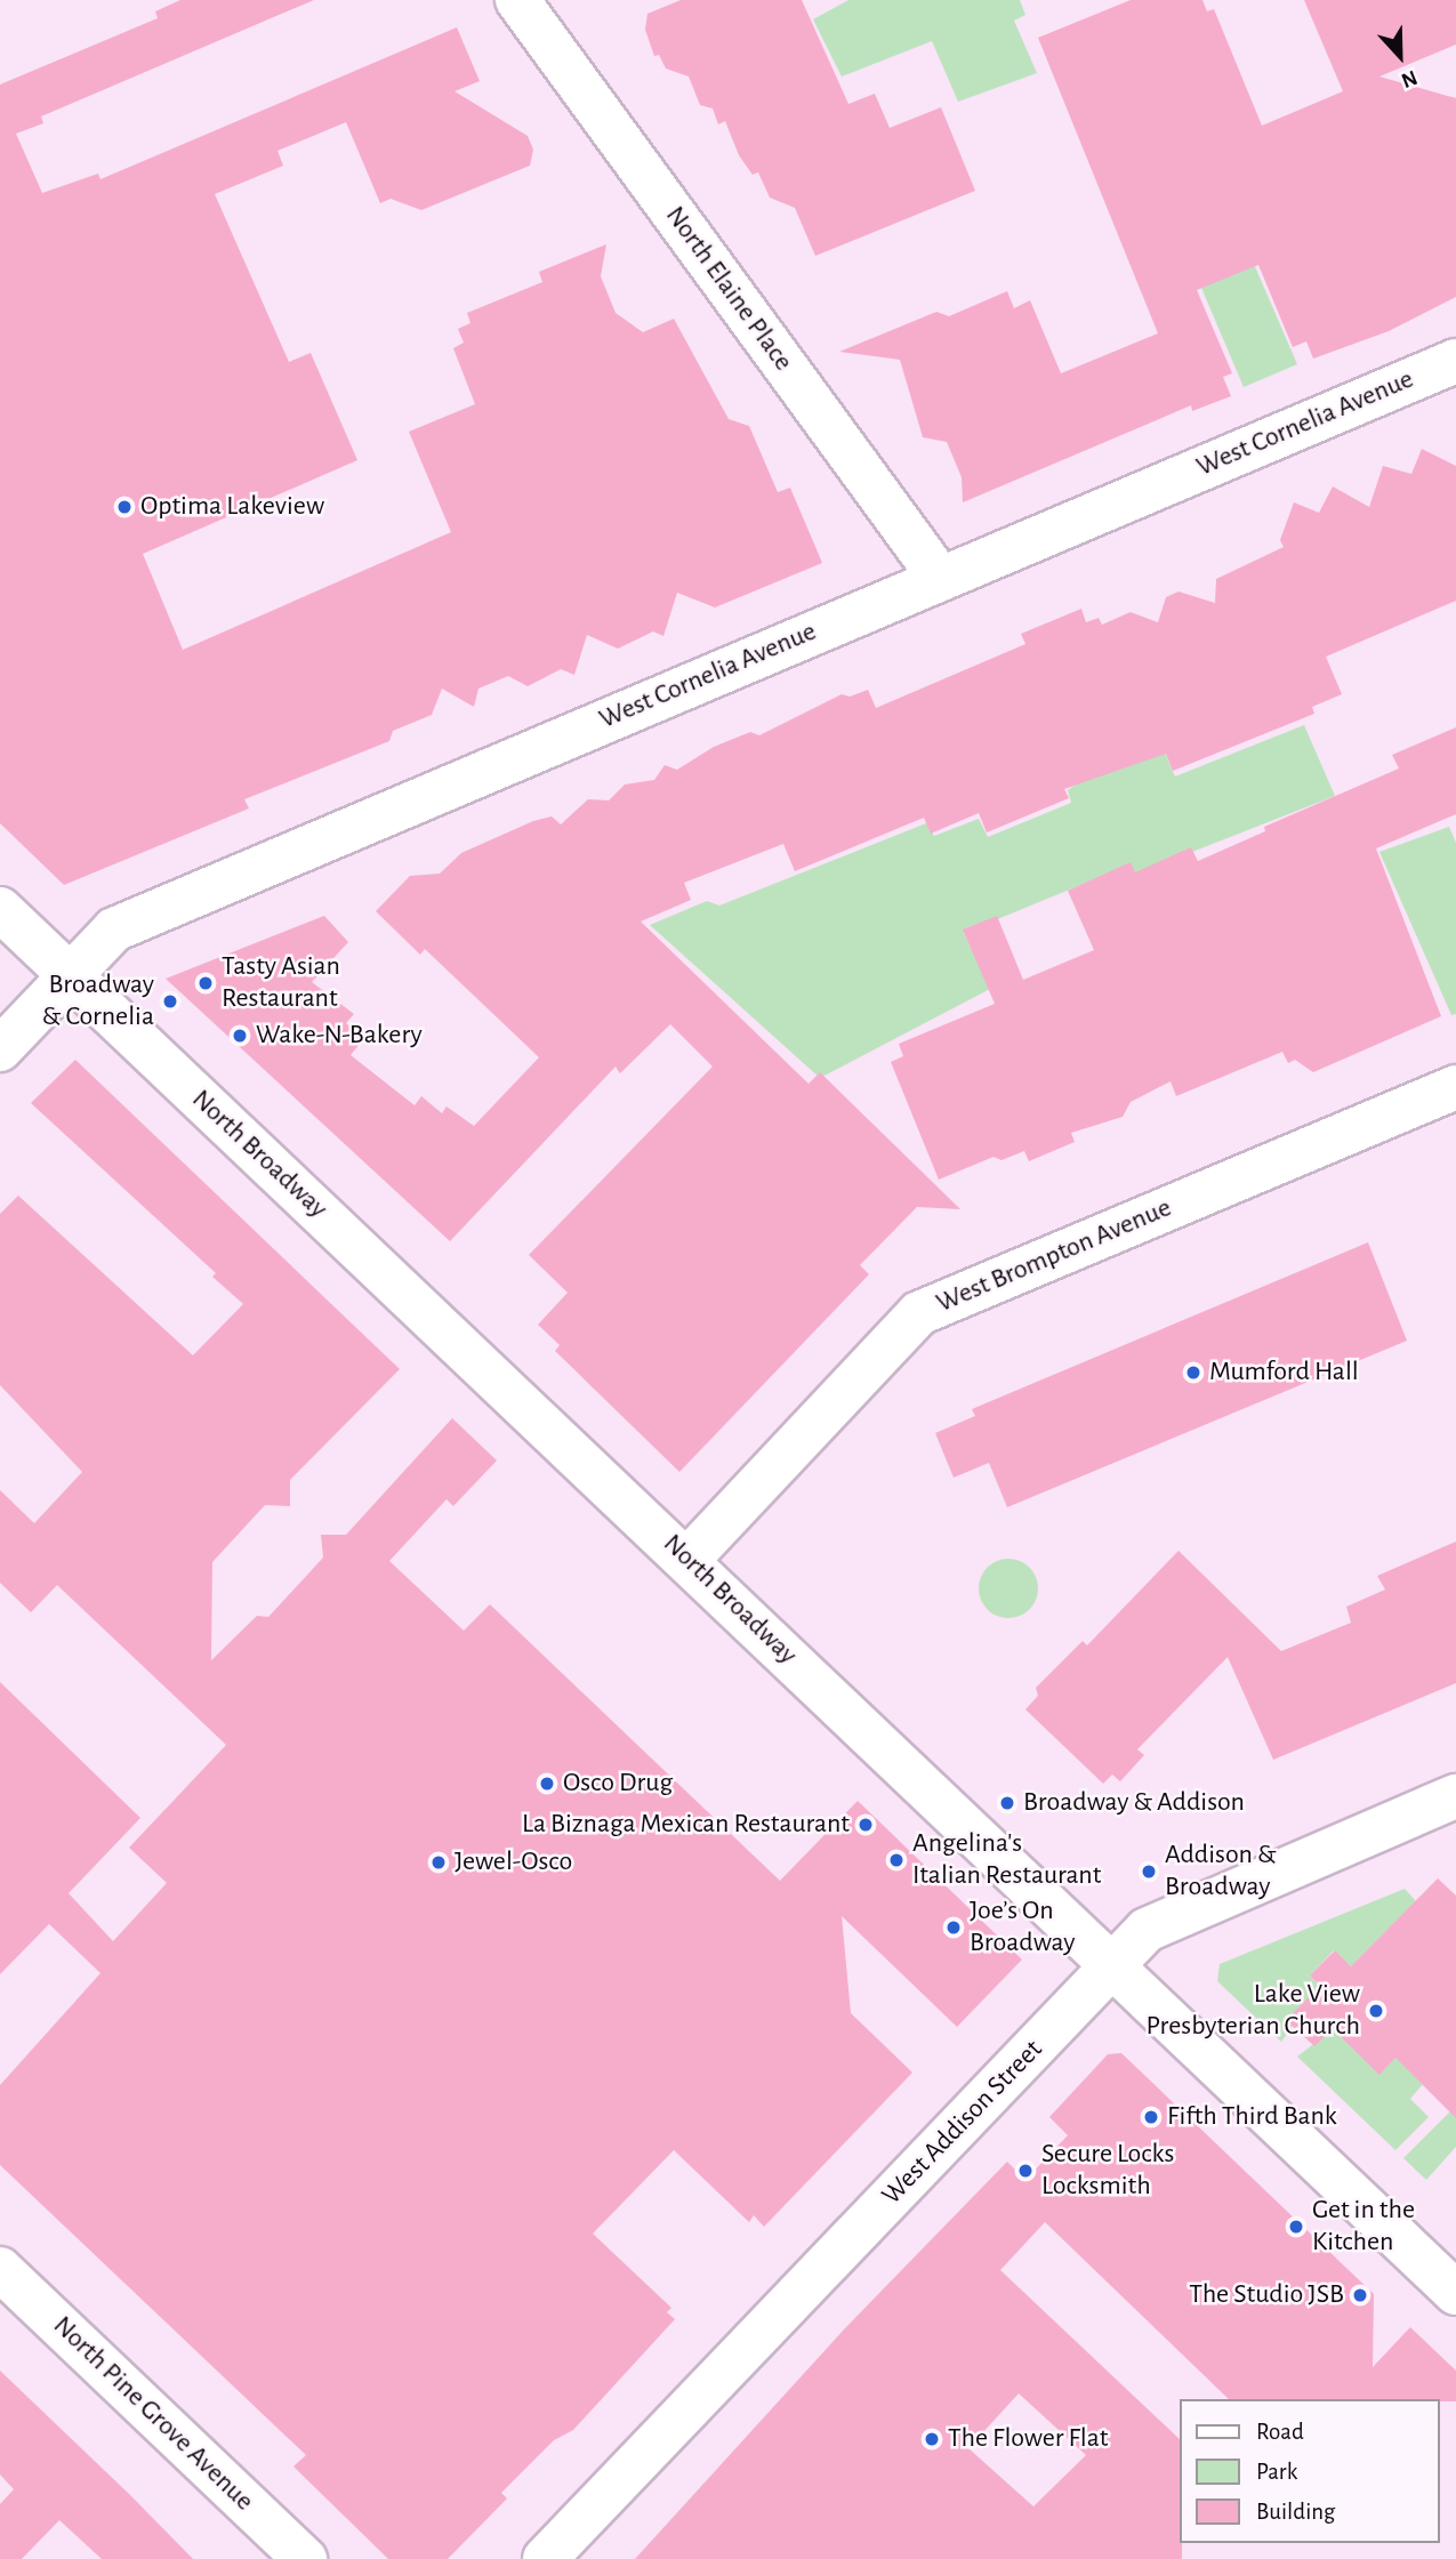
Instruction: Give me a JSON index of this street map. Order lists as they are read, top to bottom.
{
  "streets": {
    "street": [
      "North Elaine Place",
      "West Cornelia Avenue",
      "North Broadway",
      "West Brompton Avenue",
      "West Addison Street",
      "North Pine Grove Avenue"
    ]
  },
  "crossings": [
    ["North Elaine Place", "West Cornelia Avenue"],
    ["West Cornelia Avenue", "North Broadway"],
    ["North Broadway", "West Brompton Avenue"],
    ["North Broadway", "West Addison Street"]
  ],
  "places": [
    "Optima Lakeview",
    "Tasty Asian Restaurant",
    "Broadway & Cornelia",
    "Wake-N-Bakery",
    "Mumford Hall",
    "Osco Drug",
    "Broadway & Addison",
    "La Biznaga Mexican Restaurant",
    "Angelina's Italian Restaurant",
    "Jewel-Osco",
    "Addison & Broadway",
    "Joe’s On Broadway",
    "Lake View Presbyterian Church",
    "Fifth Third Bank",
    "Secure Locks Locksmith",
    "Get in the Kitchen",
    "The Studio JSB",
    "The Flower Flat"
  ],
  "legend": ["Road", "Park", "Building"],
  "north": "bottom"
}
